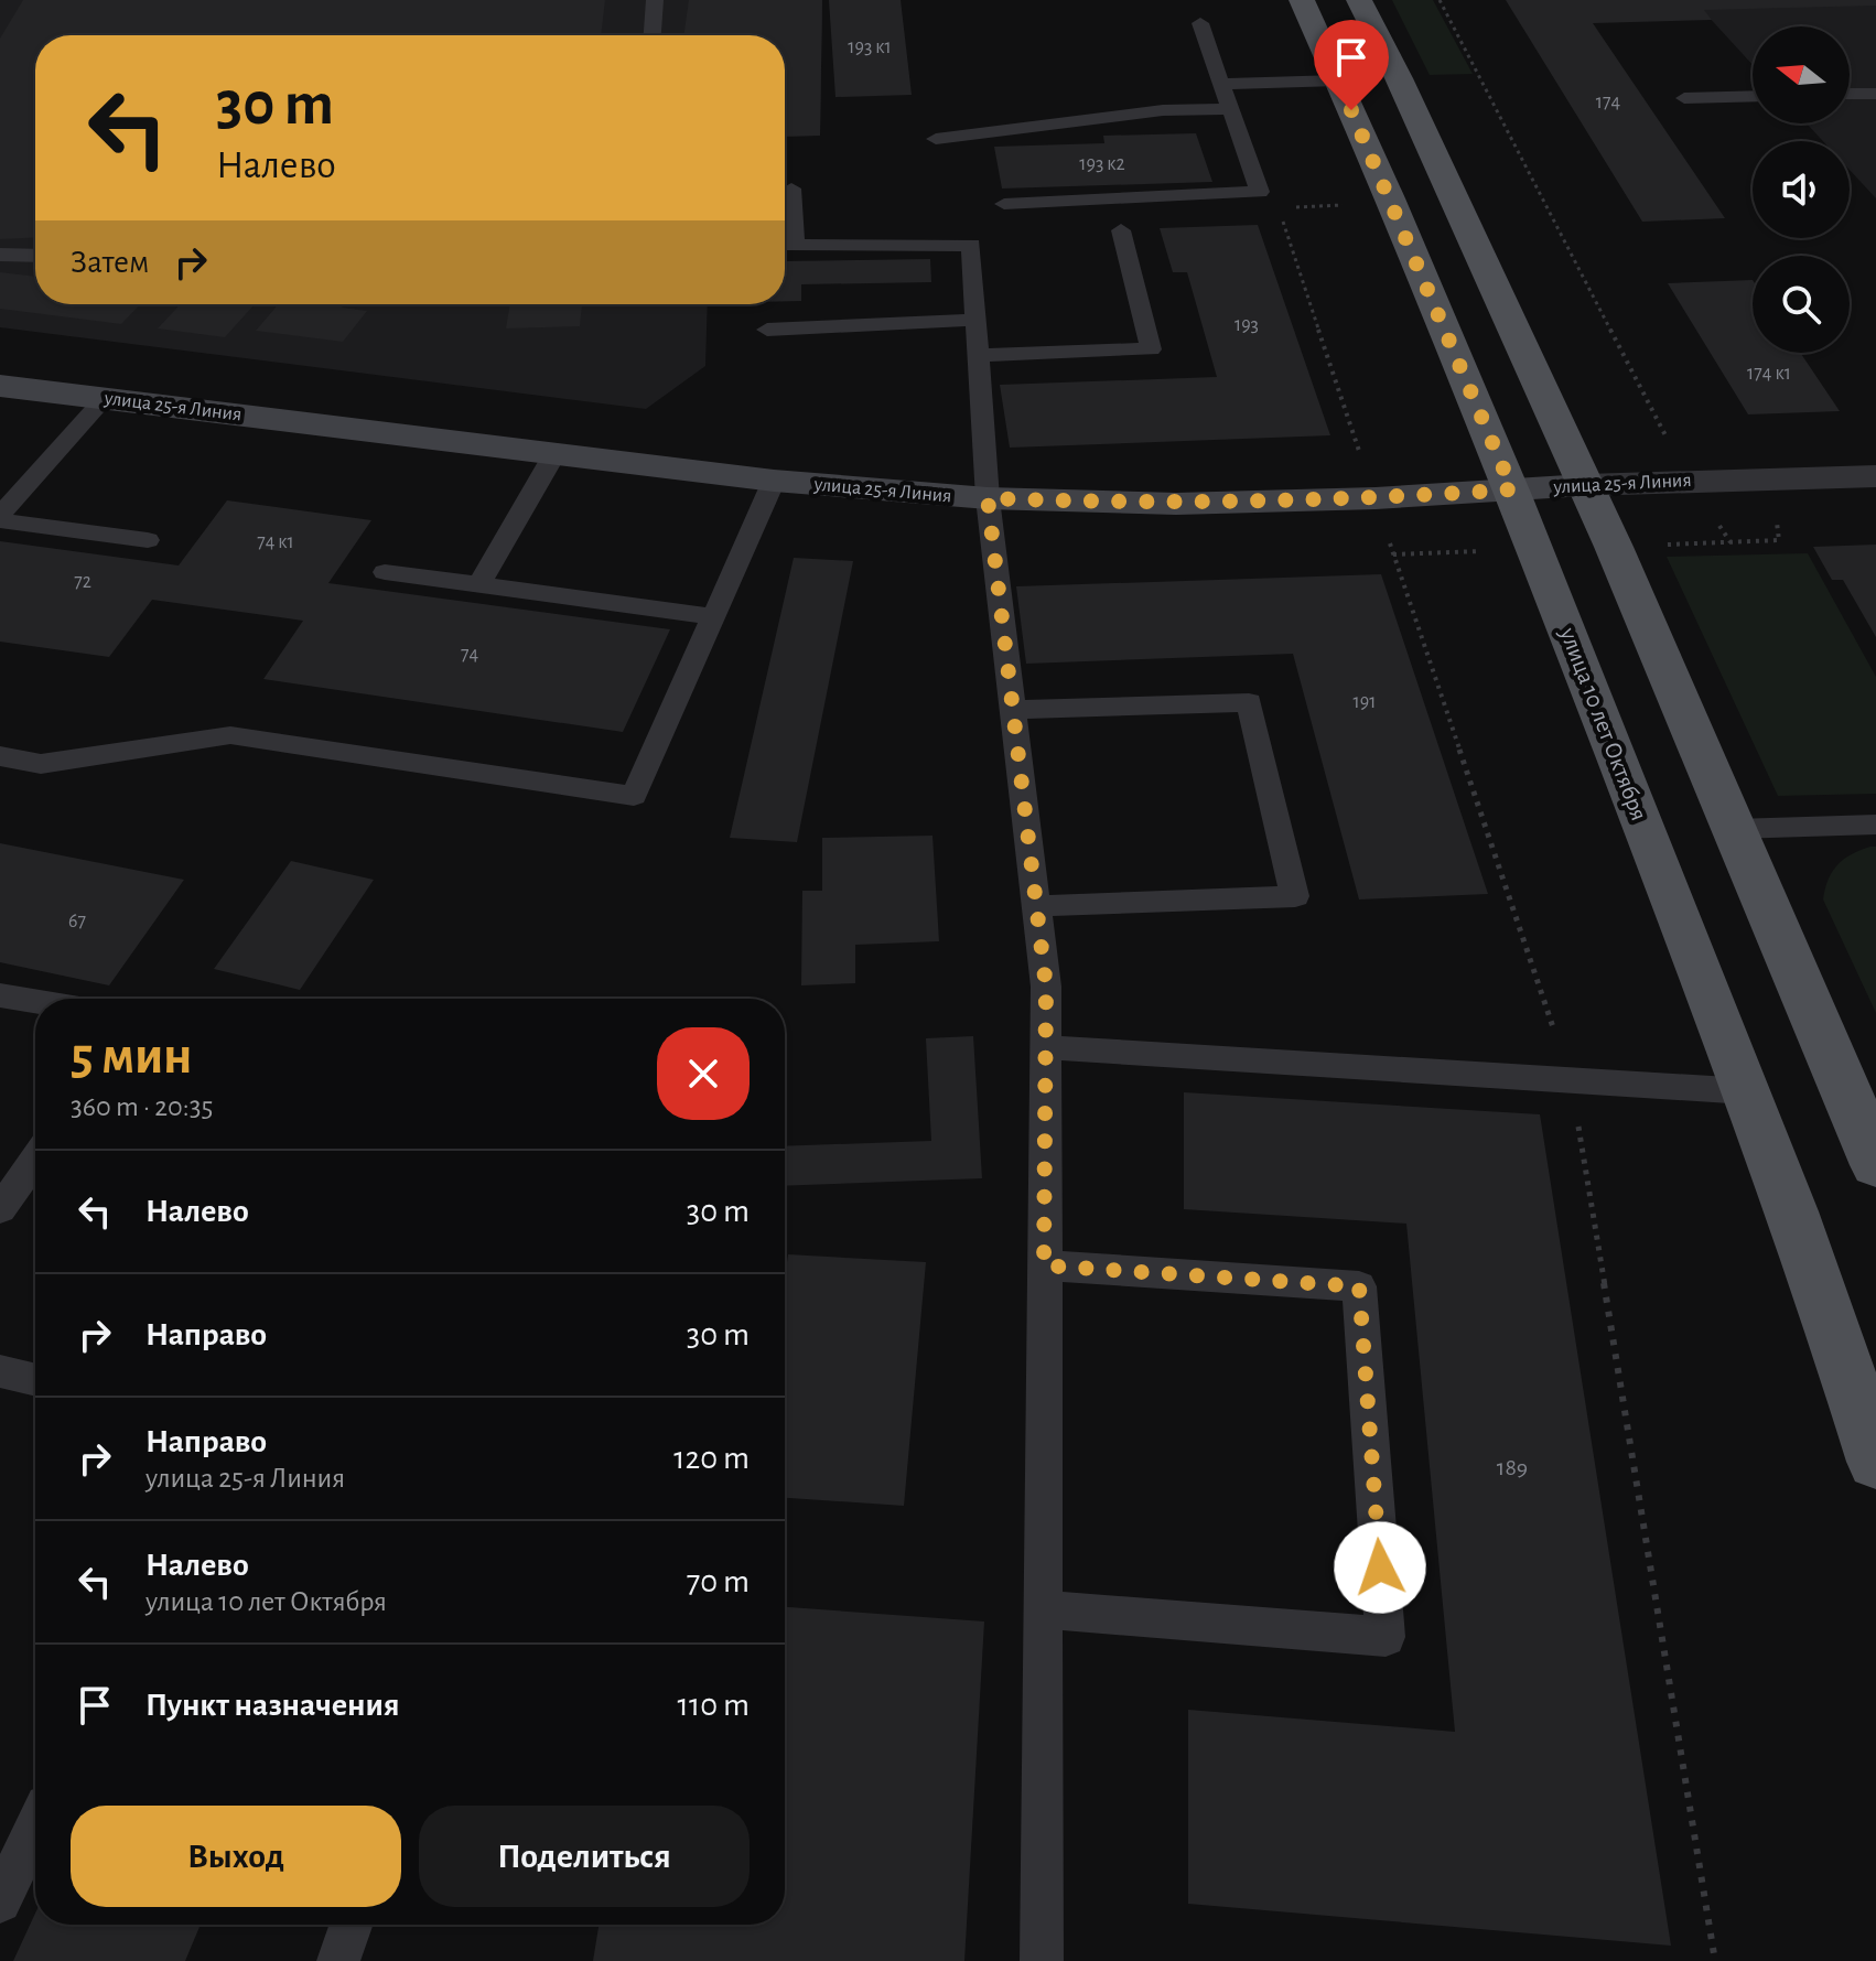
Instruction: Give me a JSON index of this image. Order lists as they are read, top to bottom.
{
  "streets": {
    "main road": ["улица 25-я Линия", "улица 10 лет Октября"]
  },
  "crossings": [
    ["улица 25-я Линия", "улица 10 лет Октября"]
  ],
  "house_numbers": [
    "193 к1",
    "174",
    "193 к2",
    "193",
    "174 к1",
    "74 к1",
    "72",
    "74",
    "191",
    "67",
    "189"
  ],
  "north": "left",
  "page": {
    "turn": ["30 m", "Налево"],
    "then": "Затем",
    "heading": ["5 мин", "360 m · 20:35"],
    "list": [
      {
        "name": "Налево",
        "value": "30 m"
      },
      {
        "name": "Направо",
        "value": "30 m"
      },
      {
        "name": "Направо",
        "note": "улица 25-я Линия",
        "value": "120 m"
      },
      {
        "name": "Налево",
        "note": "улица 10 лет Октября",
        "value": "70 m"
      },
      {
        "name": "Пункт назначения",
        "value": "110 m"
      }
    ],
    "buttons": ["Выход", "Поделиться"]
  }
}
